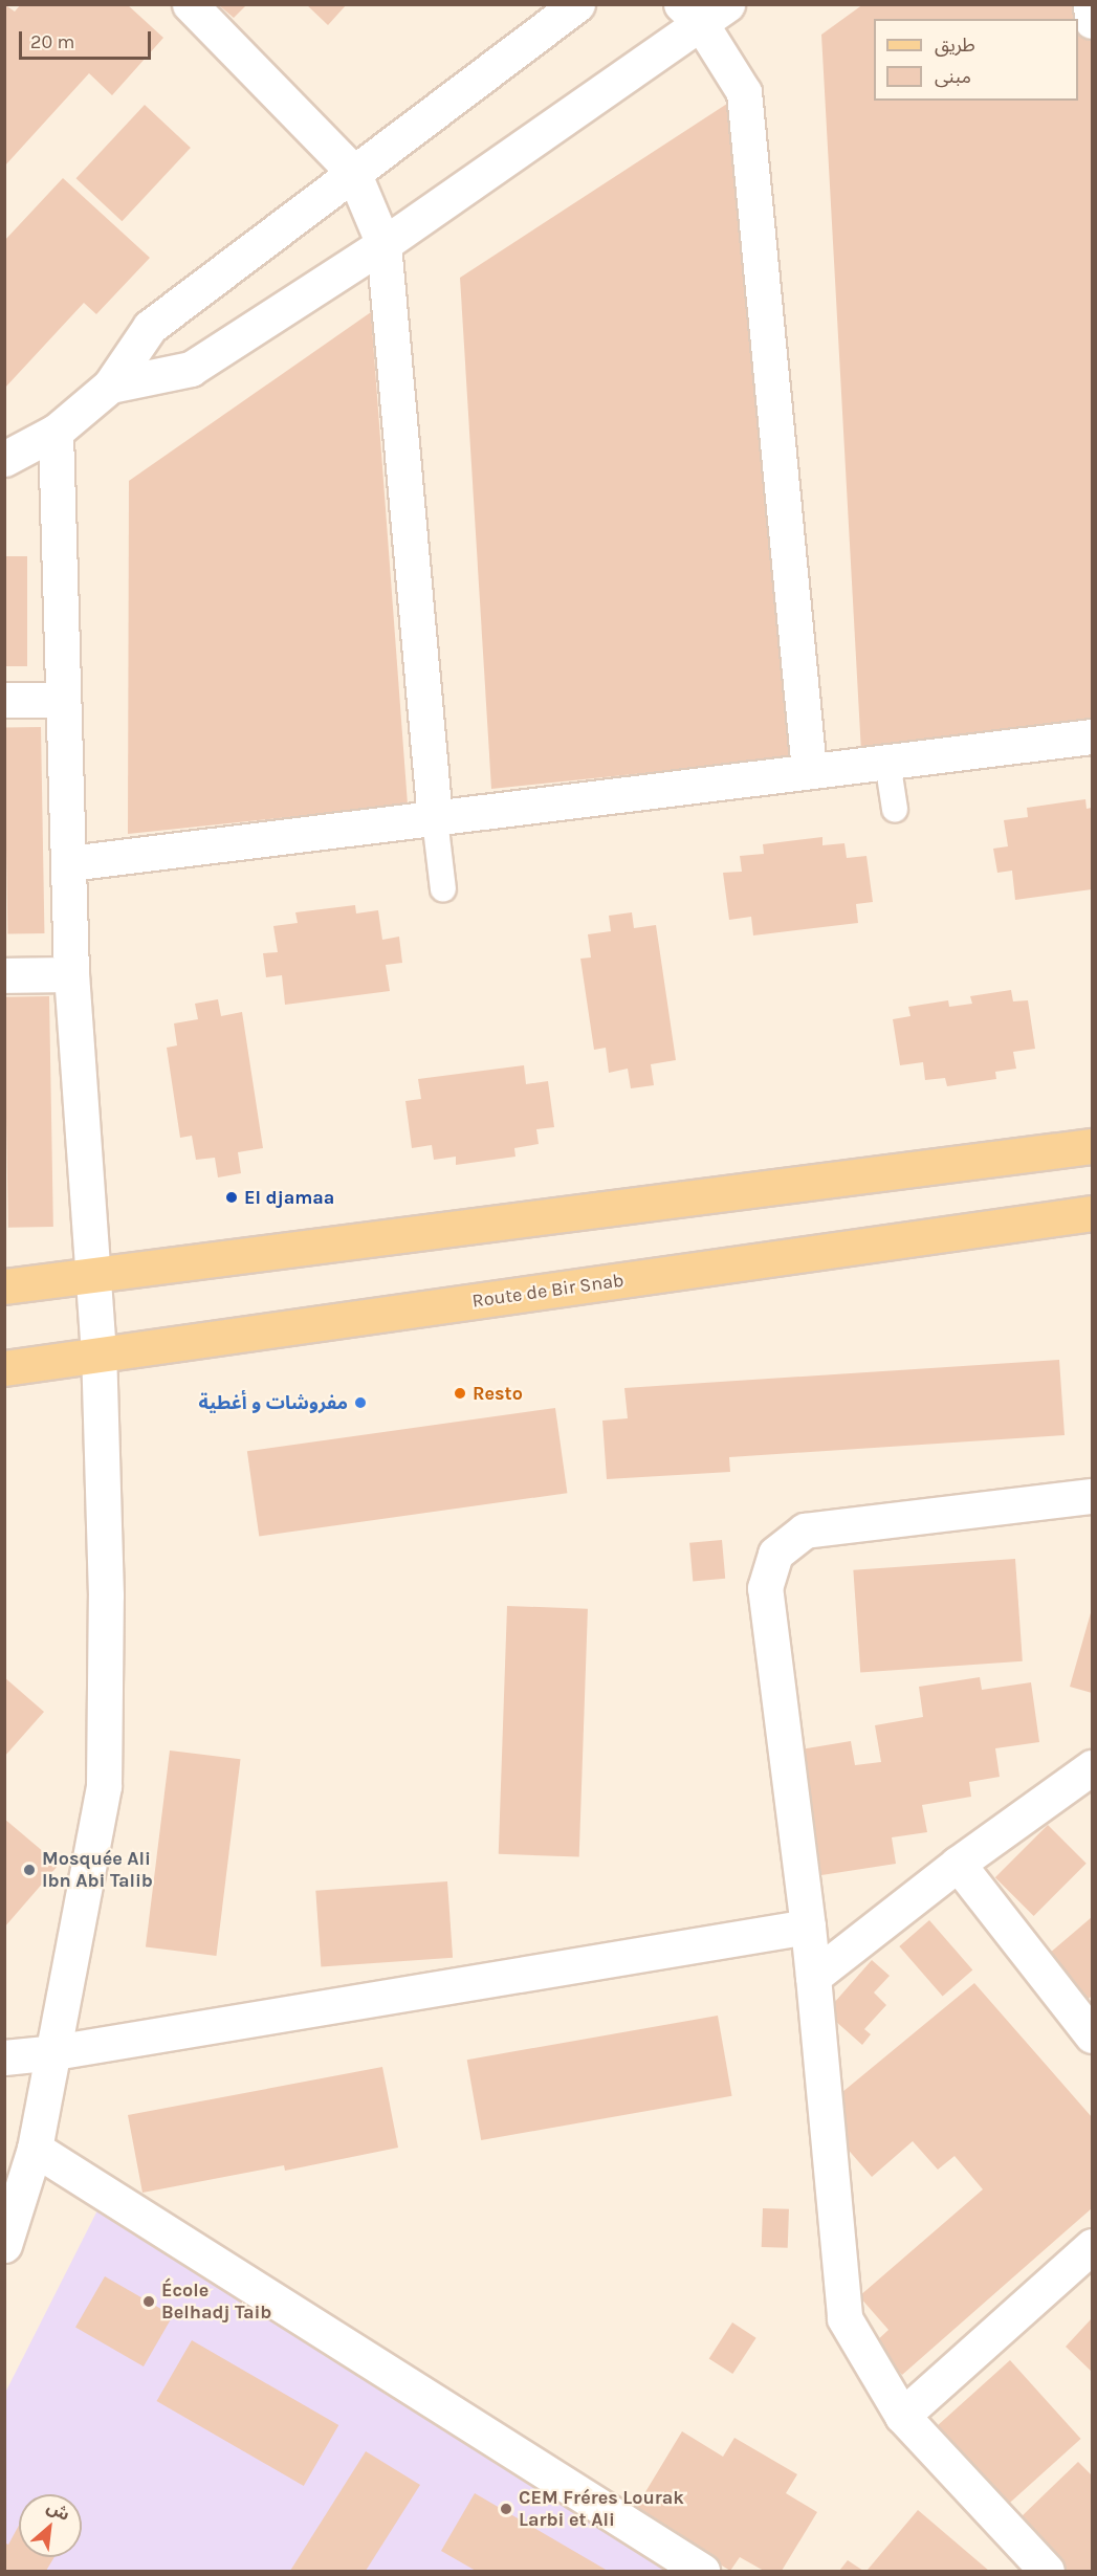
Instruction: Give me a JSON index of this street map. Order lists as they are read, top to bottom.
{
  "streets": {
    "main road": ["Route de Bir Snab"]
  },
  "places": [
    "El djamaa",
    "Resto",
    "مفروشات و أغطية",
    "Mosquée Ali Ibn Abi Talib",
    "École Belhadj Taib",
    "CEM Fréres Lourak Larbi et Ali"
  ],
  "legend": ["طريق", "مبنى"],
  "scale_bar": "20 m",
  "north": "top right"
}
